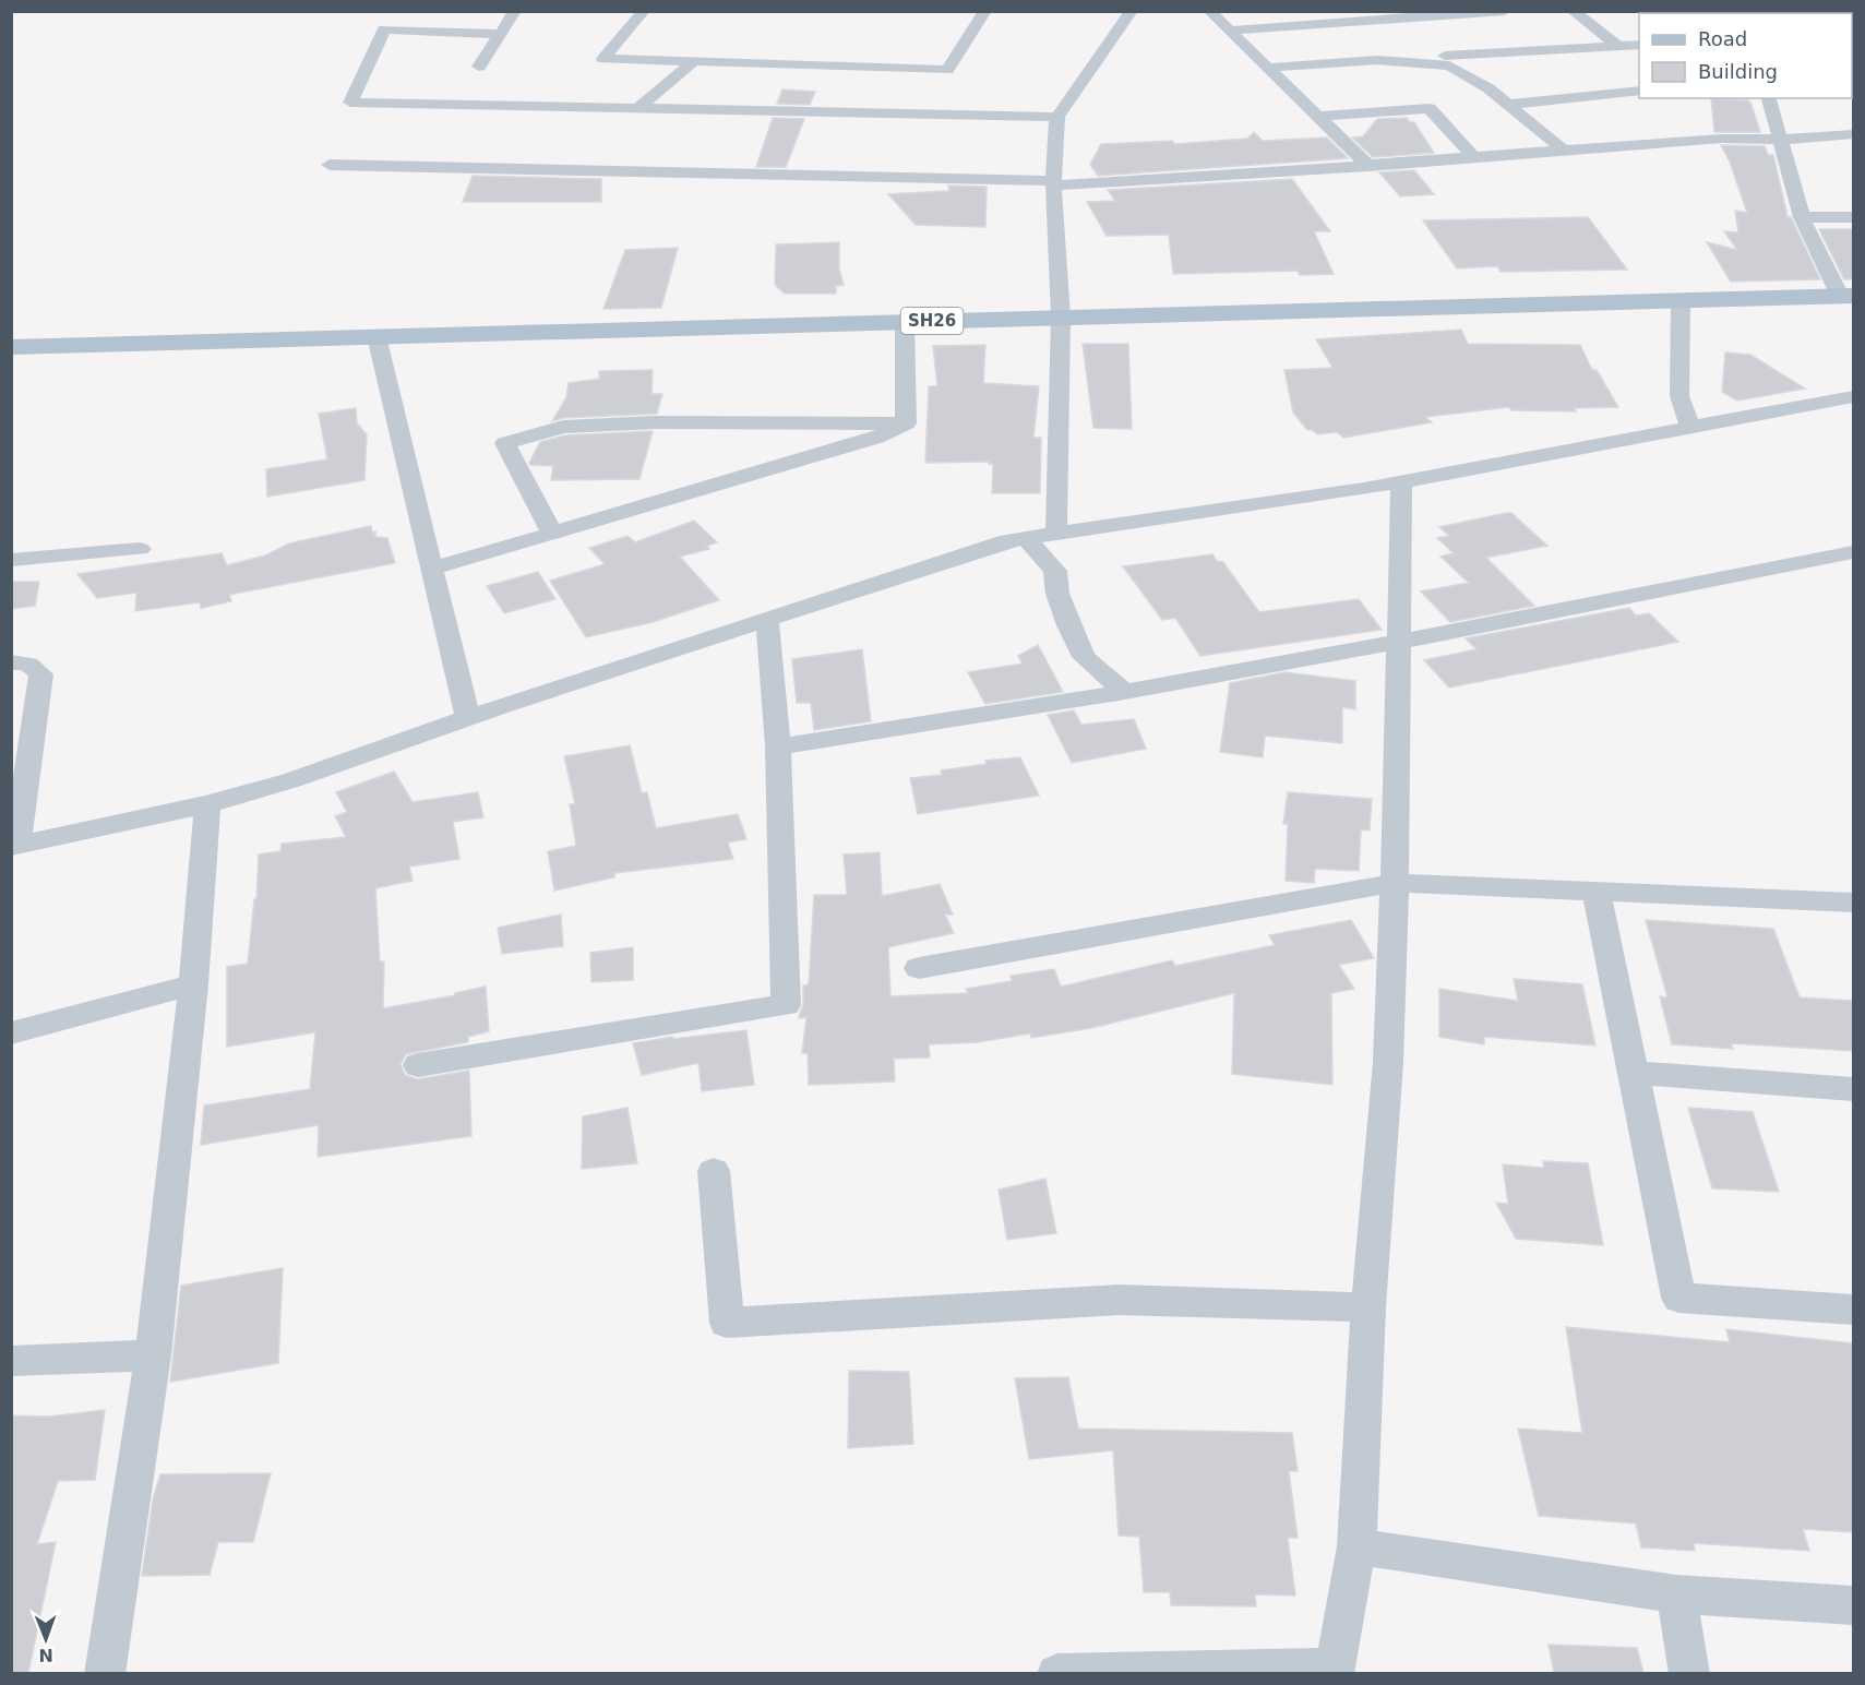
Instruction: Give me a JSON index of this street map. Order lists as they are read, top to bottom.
{
  "streets": {
    "main road": ["SH26"]
  },
  "legend": ["Road", "Building"],
  "north": "bottom"
}
